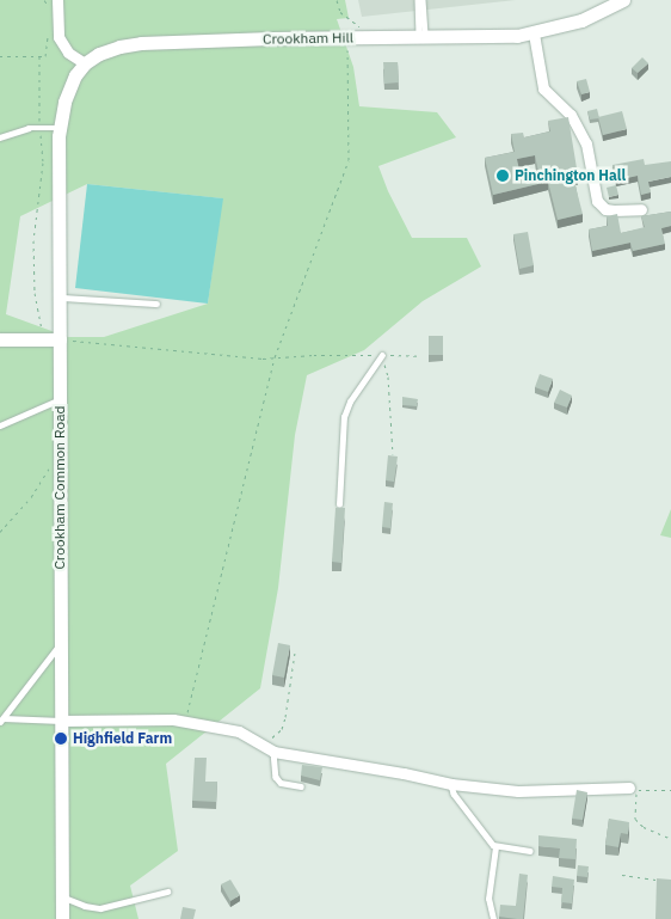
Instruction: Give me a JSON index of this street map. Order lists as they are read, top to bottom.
{
  "streets": {
    "street": ["Crookham Hill", "Crookham Common Road"]
  },
  "crossings": [
    ["Crookham Hill", "Crookham Common Road"]
  ],
  "places": ["Pinchington Hall", "Highfield Farm"]
}
